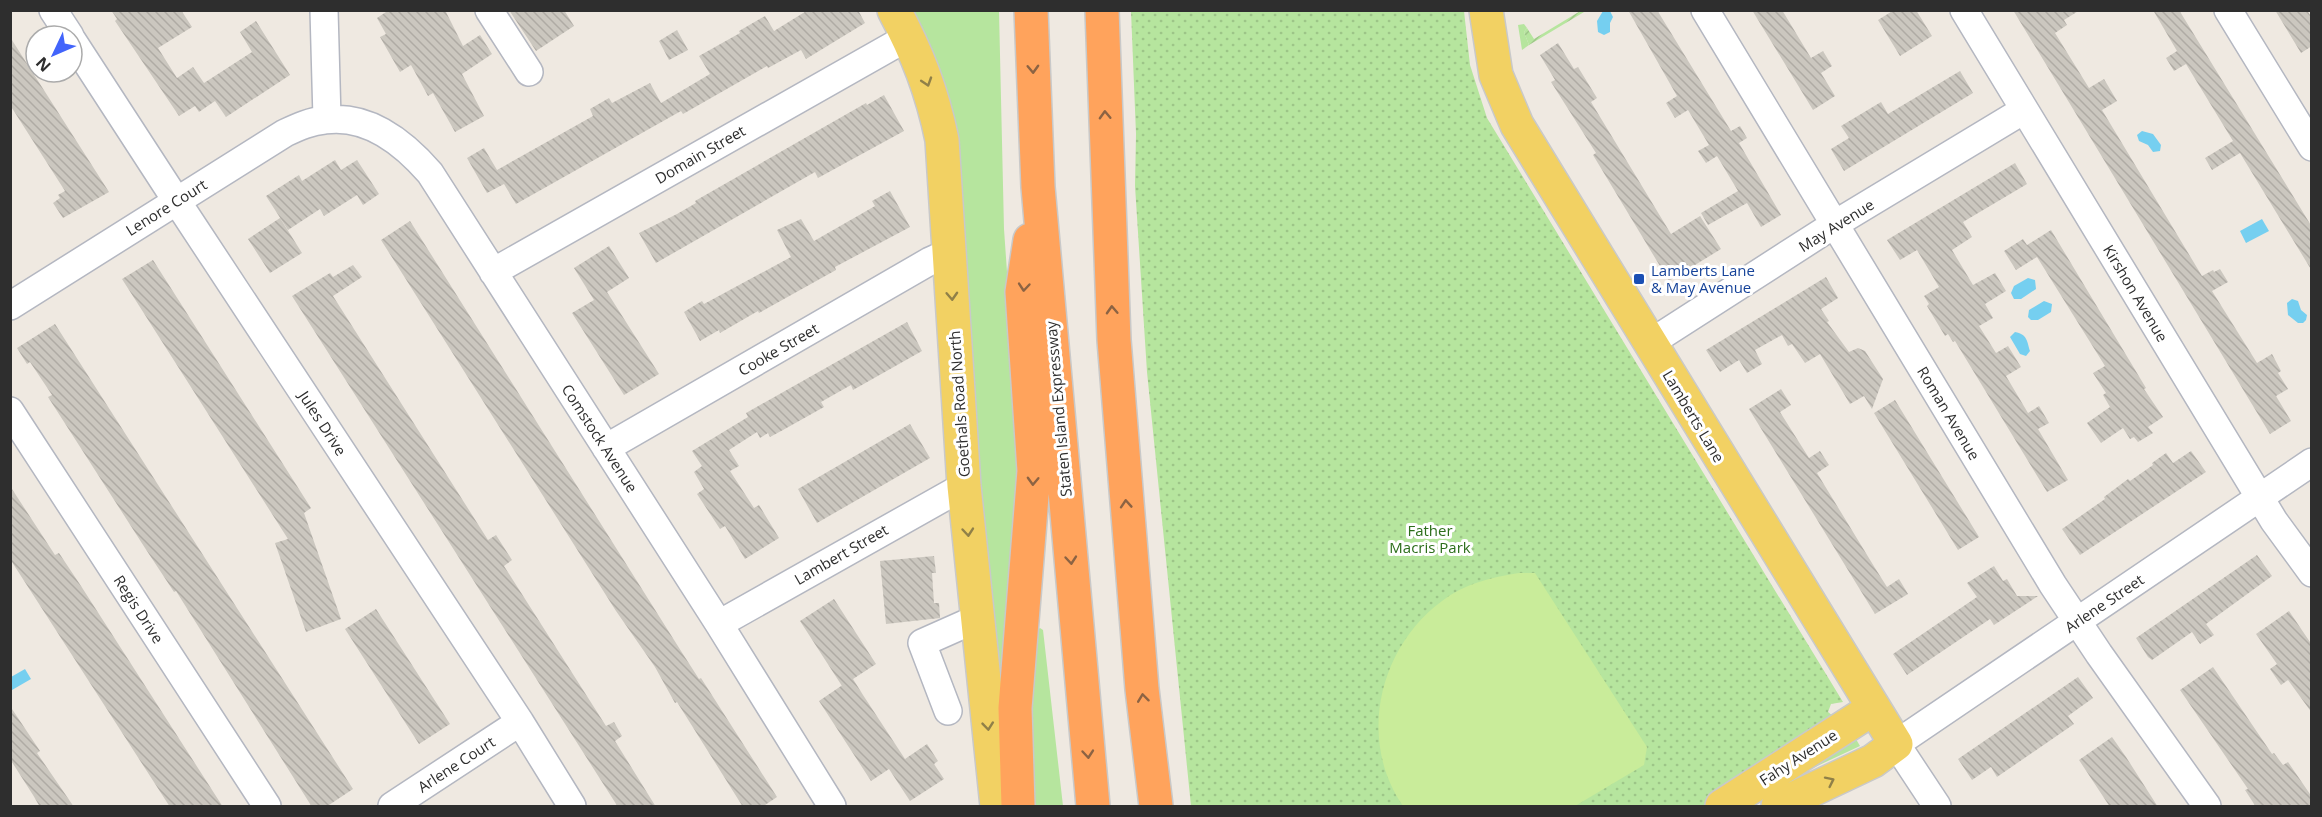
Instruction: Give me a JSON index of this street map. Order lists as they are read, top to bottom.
{
  "streets": {
    "highway": ["Staten Island Expressway"],
    "main road": ["Goethals Road North", "Lamberts Lane", "Fahy Avenue"],
    "street": [
      "Domain Street",
      "Lenore Court",
      "May Avenue",
      "Kirshon Avenue",
      "Cooke Street",
      "Roman Avenue",
      "Jules Drive",
      "Comstock Avenue",
      "Lambert Street",
      "Arlene Street",
      "Regis Drive",
      "Arlene Court"
    ]
  },
  "crossings": [
    ["Domain Street", "Goethals Road North"],
    ["Domain Street", "Comstock Avenue"],
    ["Lenore Court", "Jules Drive"],
    ["Lenore Court", "Comstock Avenue"],
    ["May Avenue", "Kirshon Avenue"],
    ["May Avenue", "Roman Avenue"],
    ["May Avenue", "Lamberts Lane"],
    ["Kirshon Avenue", "Arlene Street"],
    ["Cooke Street", "Goethals Road North"],
    ["Cooke Street", "Comstock Avenue"],
    ["Goethals Road North", "Lambert Street"],
    ["Roman Avenue", "Arlene Street"],
    ["Lamberts Lane", "Arlene Street"],
    ["Lamberts Lane", "Fahy Avenue"],
    ["Jules Drive", "Arlene Court"],
    ["Comstock Avenue", "Lambert Street"],
    ["Arlene Street", "Fahy Avenue"]
  ],
  "one_way": ["Goethals Road North"],
  "parks": ["Father Macris Park"],
  "places": {
    "transit": ["Lamberts Lane & May Avenue"]
  },
  "north": "bottom left"
}
